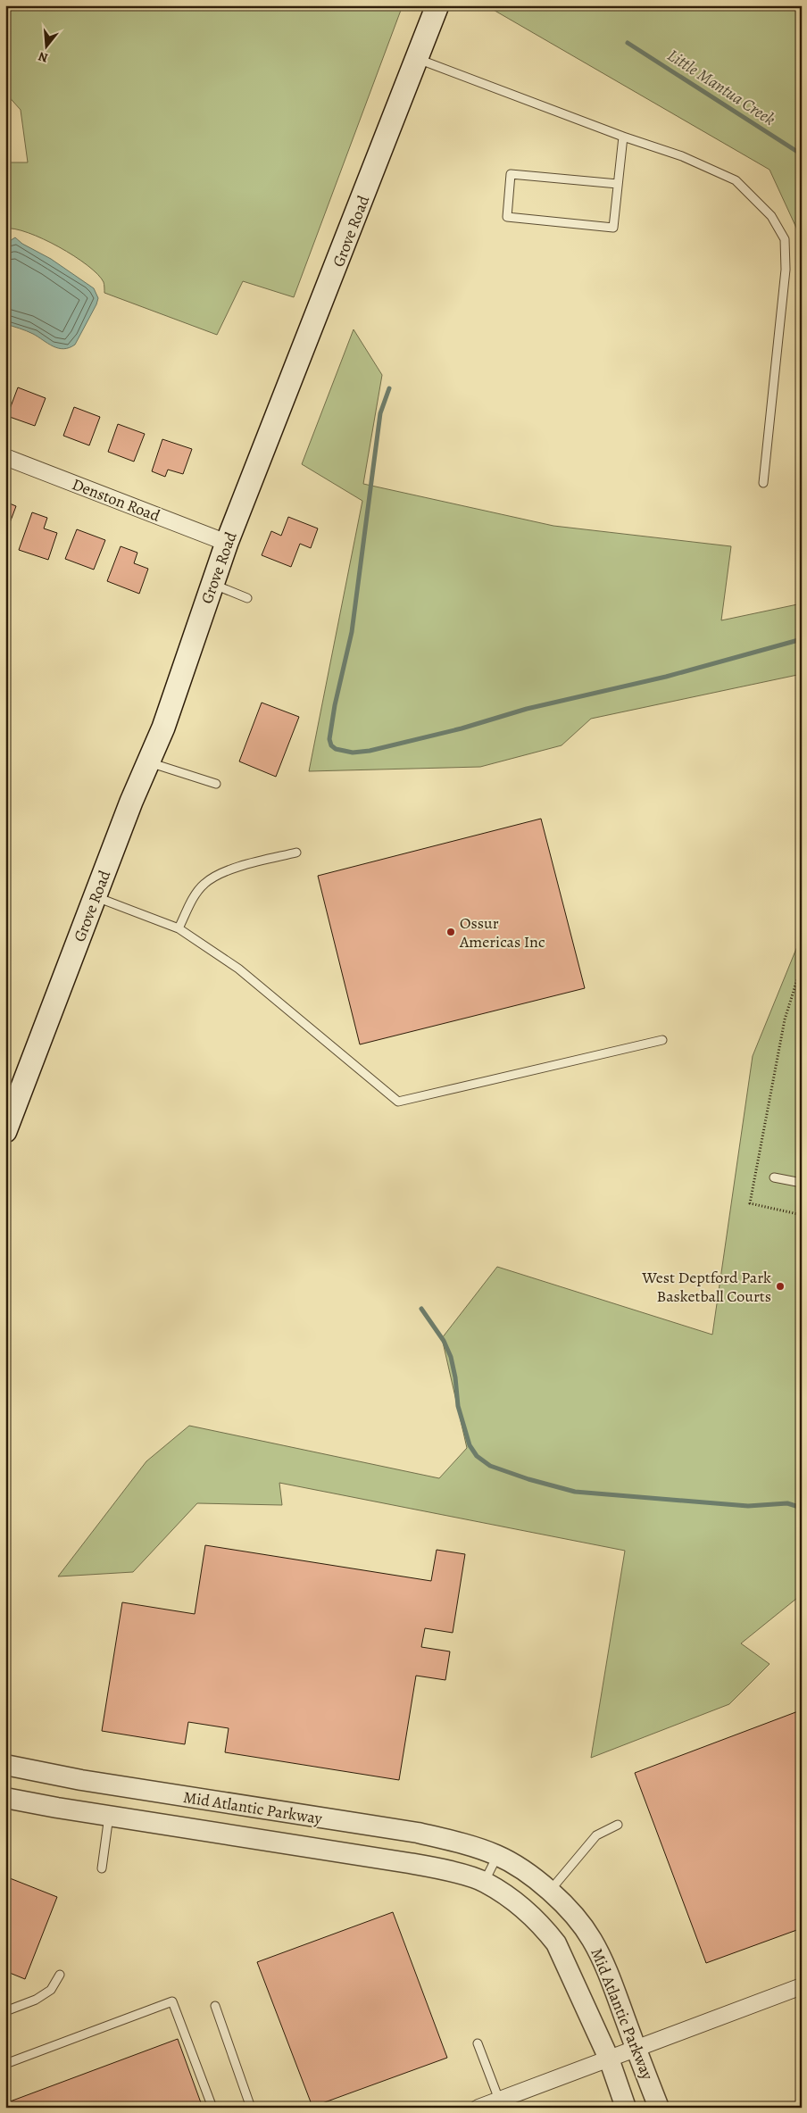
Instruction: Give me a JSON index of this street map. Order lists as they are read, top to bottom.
{
  "streets": {
    "main road": ["Grove Road"],
    "street": ["Denston Road", "Mid Atlantic Parkway"]
  },
  "crossings": [
    ["Grove Road", "Denston Road"]
  ],
  "water": ["Little Mantua Creek"],
  "places": ["Ossur Americas Inc", "West Deptford Park Basketball Courts"],
  "north": "bottom"
}
